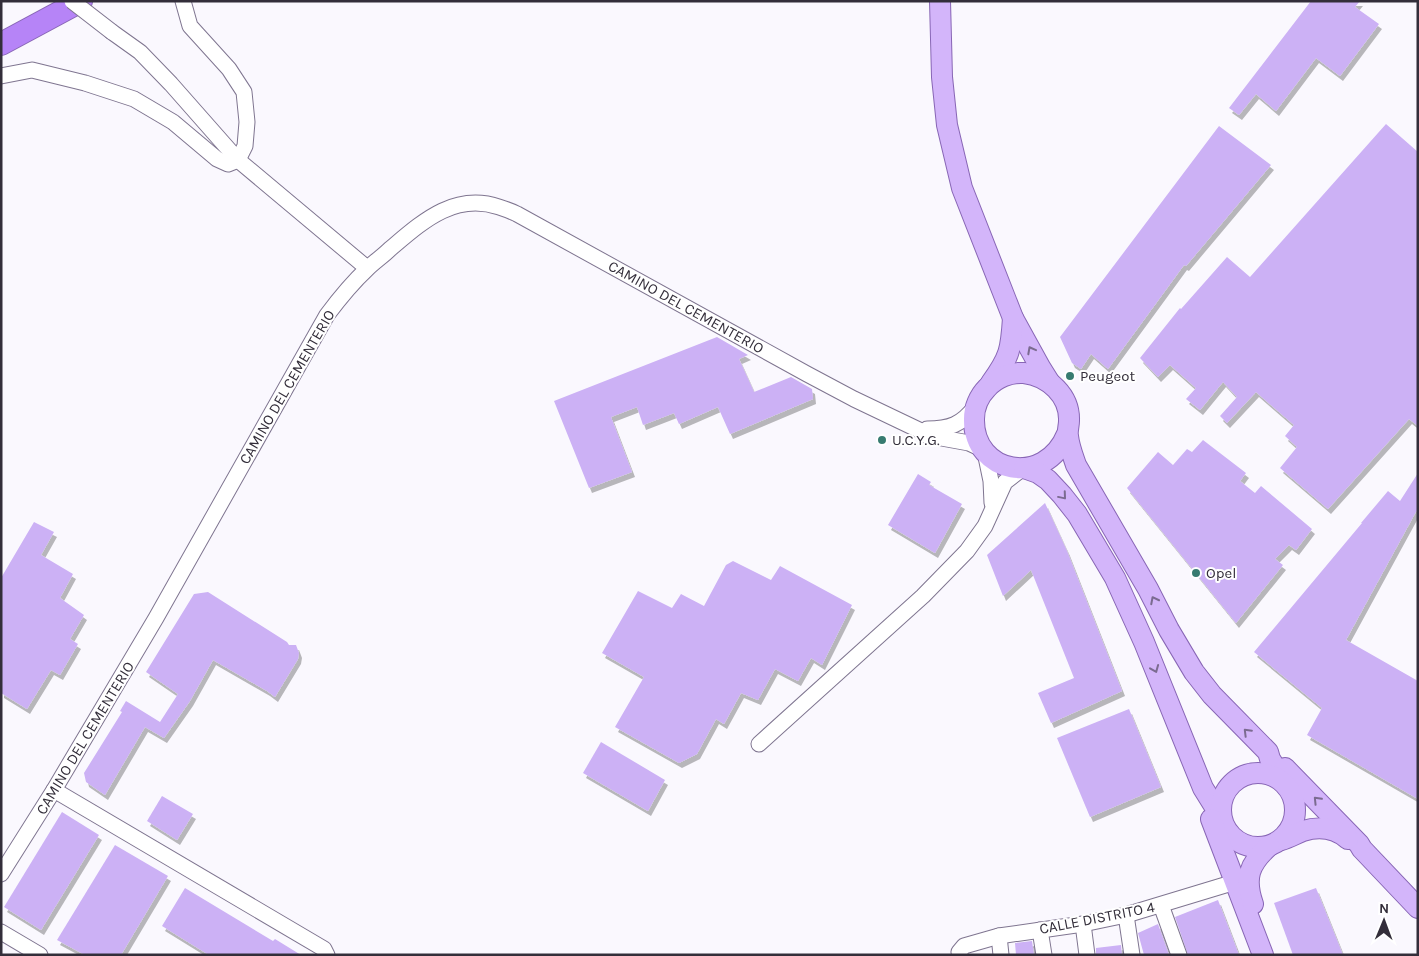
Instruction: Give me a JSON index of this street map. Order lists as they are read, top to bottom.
{
  "streets": {
    "street": ["CAMINO DEL CEMENTERIO", "CALLE DISTRITO 4"]
  },
  "places": ["Peugeot", "U.C.Y.G.", "Opel"],
  "north": "top"
}
